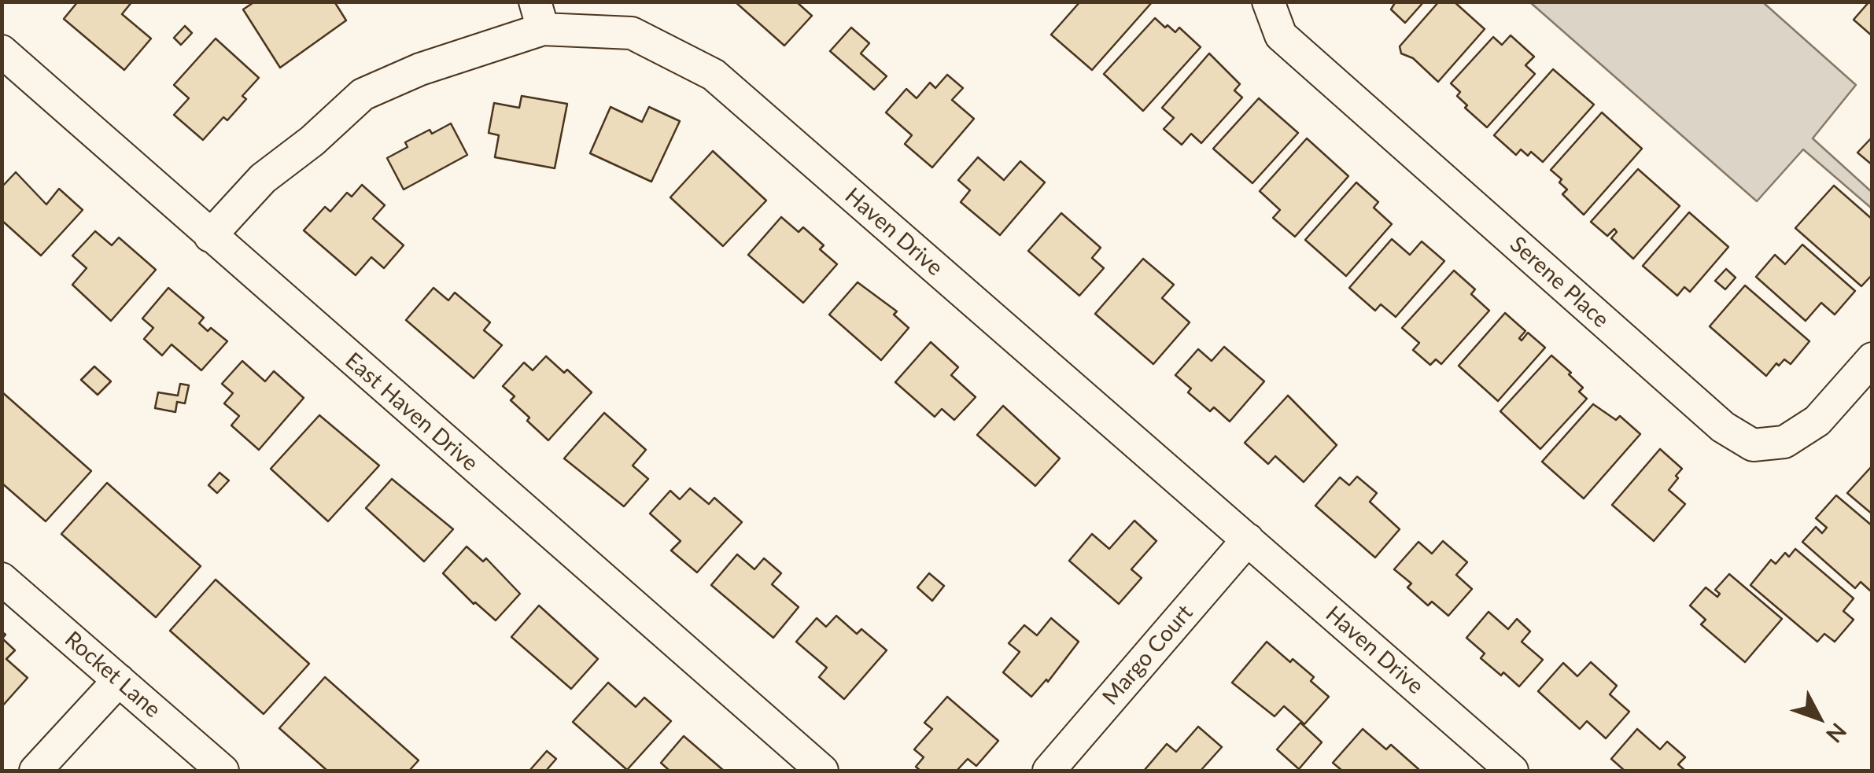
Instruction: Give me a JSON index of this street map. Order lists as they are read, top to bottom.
{
  "streets": {
    "street": [
      "Haven Drive",
      "Serene Place",
      "East Haven Drive",
      "Margo Court",
      "Rocket Lane"
    ]
  },
  "crossings": [
    ["Haven Drive", "East Haven Drive"],
    ["Haven Drive", "Margo Court"]
  ],
  "north": "bottom right"
}
